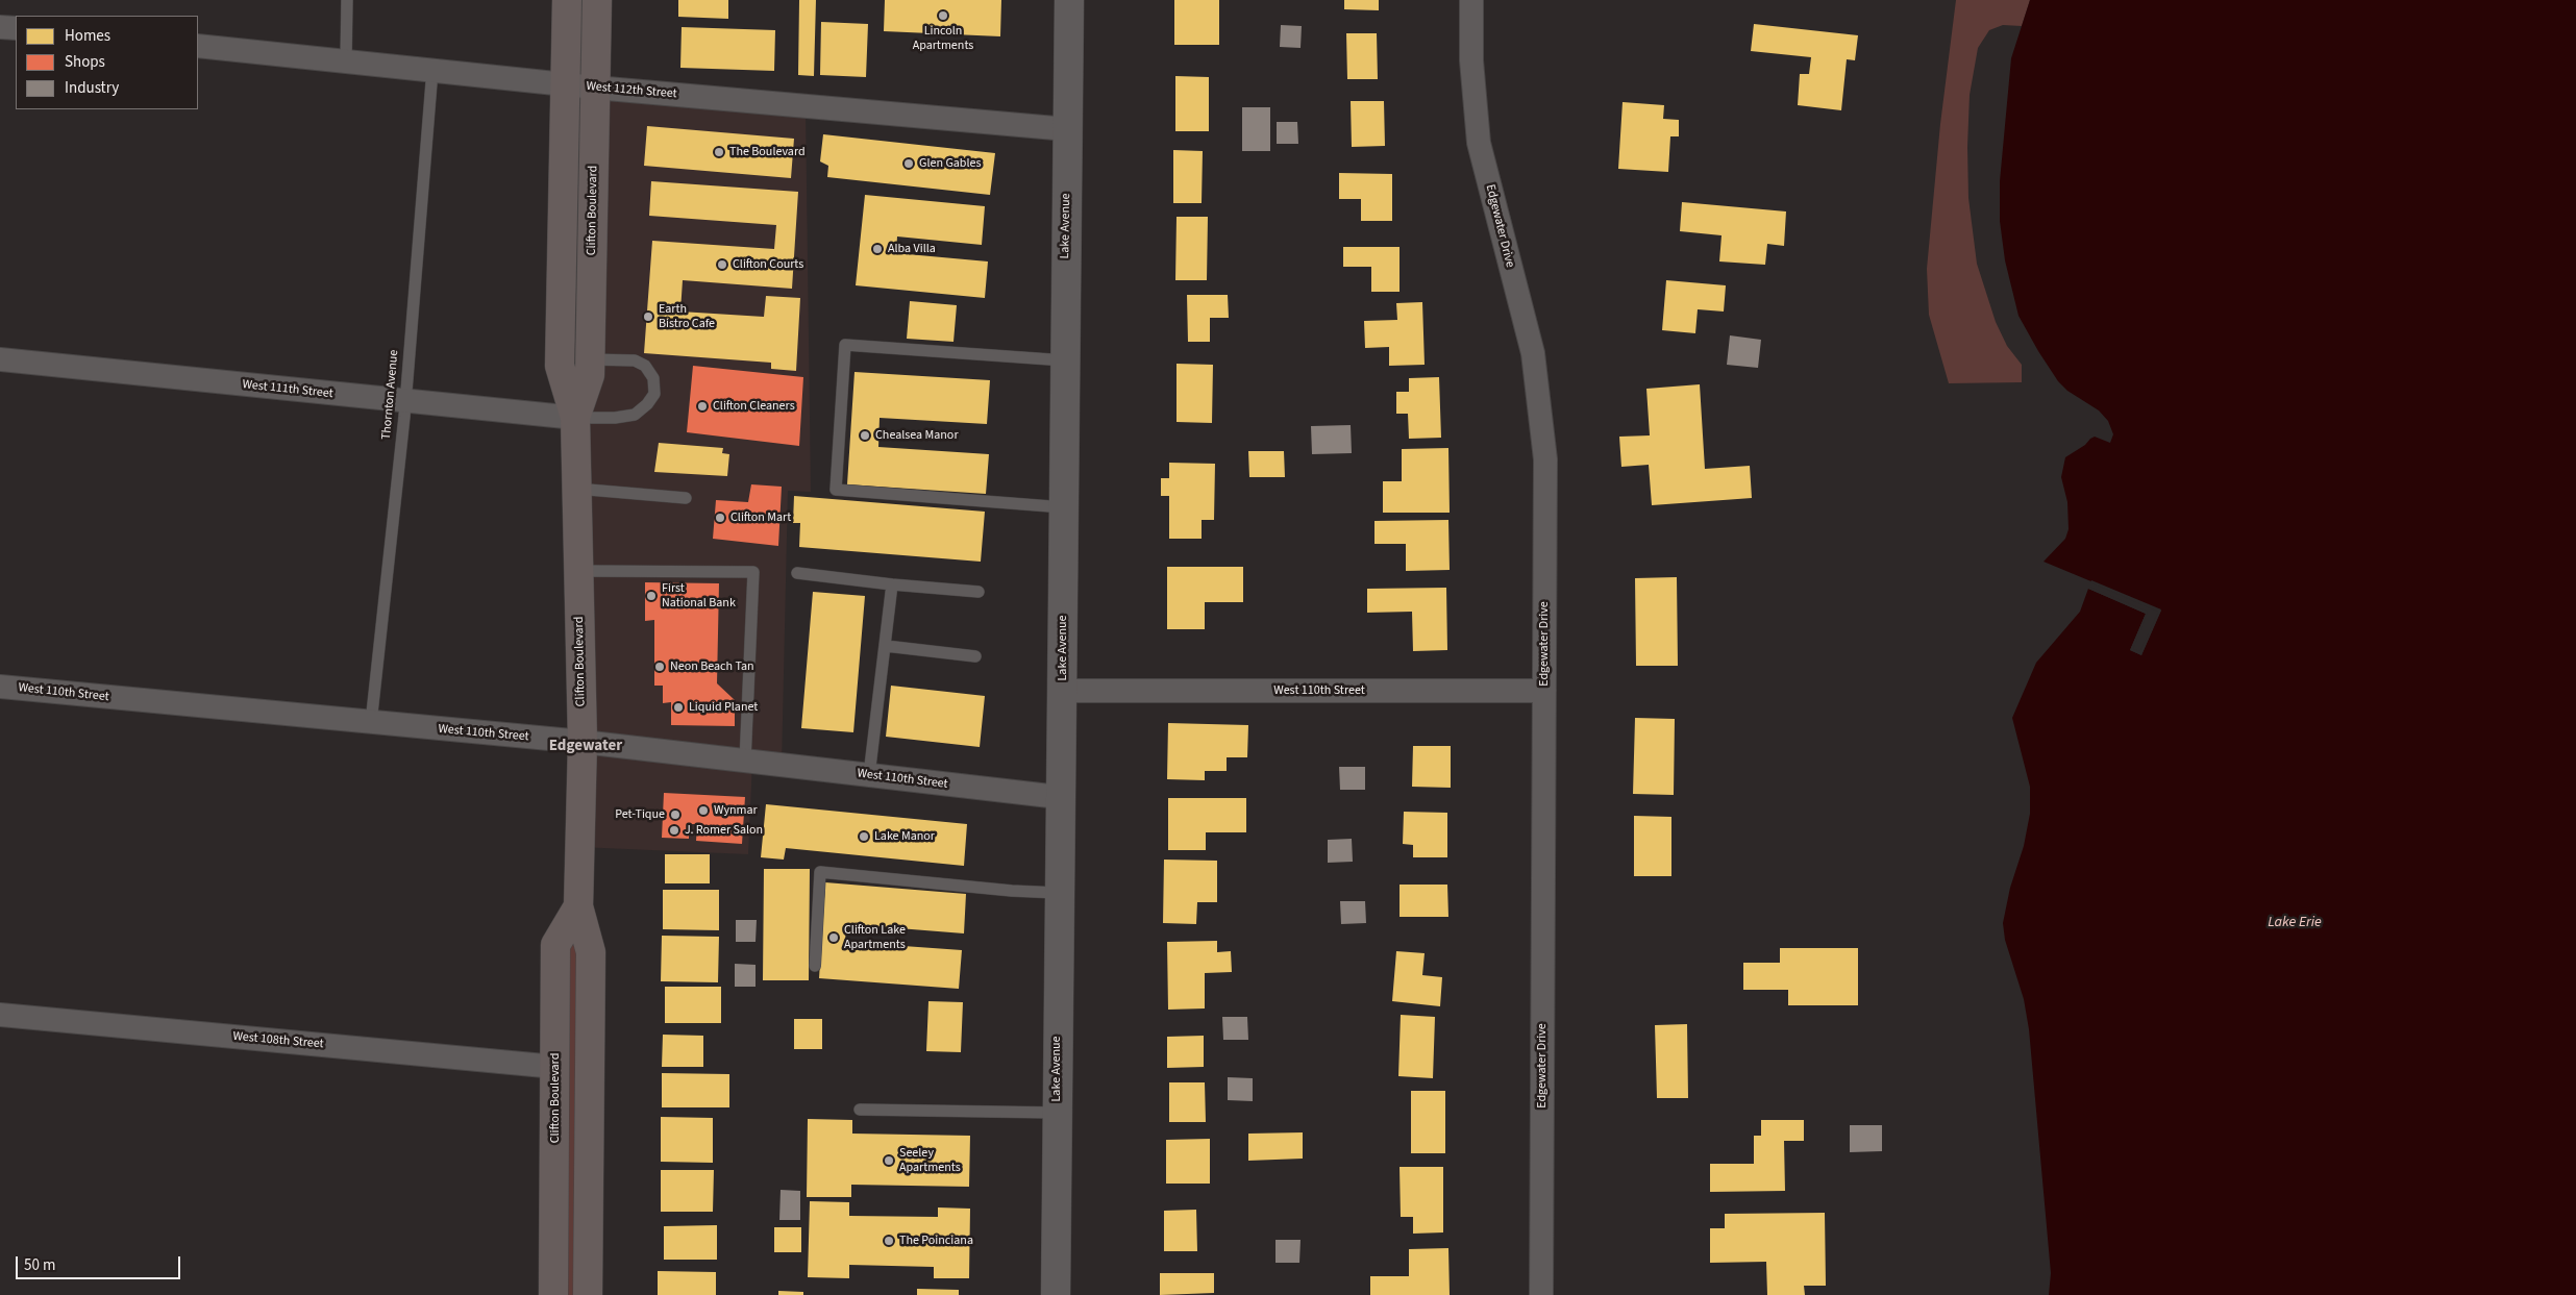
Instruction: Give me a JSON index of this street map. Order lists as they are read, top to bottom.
{
  "streets": {
    "main road": ["Clifton Boulevard"],
    "street": [
      "West 112th Street",
      "Lake Avenue",
      "Edgewater Drive",
      "West 111th Street",
      "West 110th Street",
      "West 108th Street"
    ],
    "lane": ["Thornton Avenue"]
  },
  "crossings": [
    ["West 112th Street", "Clifton Boulevard"],
    ["West 112th Street", "Lake Avenue"],
    ["West 112th Street", "Thornton Avenue"],
    ["Clifton Boulevard", "West 111th Street"],
    ["Clifton Boulevard", "West 110th Street"],
    ["Clifton Boulevard", "West 108th Street"],
    ["Lake Avenue", "West 110th Street"],
    ["Edgewater Drive", "West 110th Street"],
    ["West 111th Street", "Thornton Avenue"],
    ["Thornton Avenue", "West 110th Street"]
  ],
  "districts": ["Edgewater"],
  "water": ["Lake Erie"],
  "places": [
    "Lincoln Apartments",
    "The Boulevard",
    "Glen Gables",
    "Alba Villa",
    "Clifton Courts",
    "Earth Bistro Cafe",
    "Clifton Cleaners",
    "Chealsea Manor",
    "Clifton Mart",
    "First National Bank",
    "Neon Beach Tan",
    "Liquid Planet",
    "Wynmar",
    "Pet-Tique",
    "J. Romer Salon",
    "Lake Manor",
    "Clifton Lake Apartments",
    "Seeley Apartments",
    "The Poinciana"
  ],
  "legend": ["Homes", "Shops", "Industry"],
  "scale_bar": "50 m"
}
